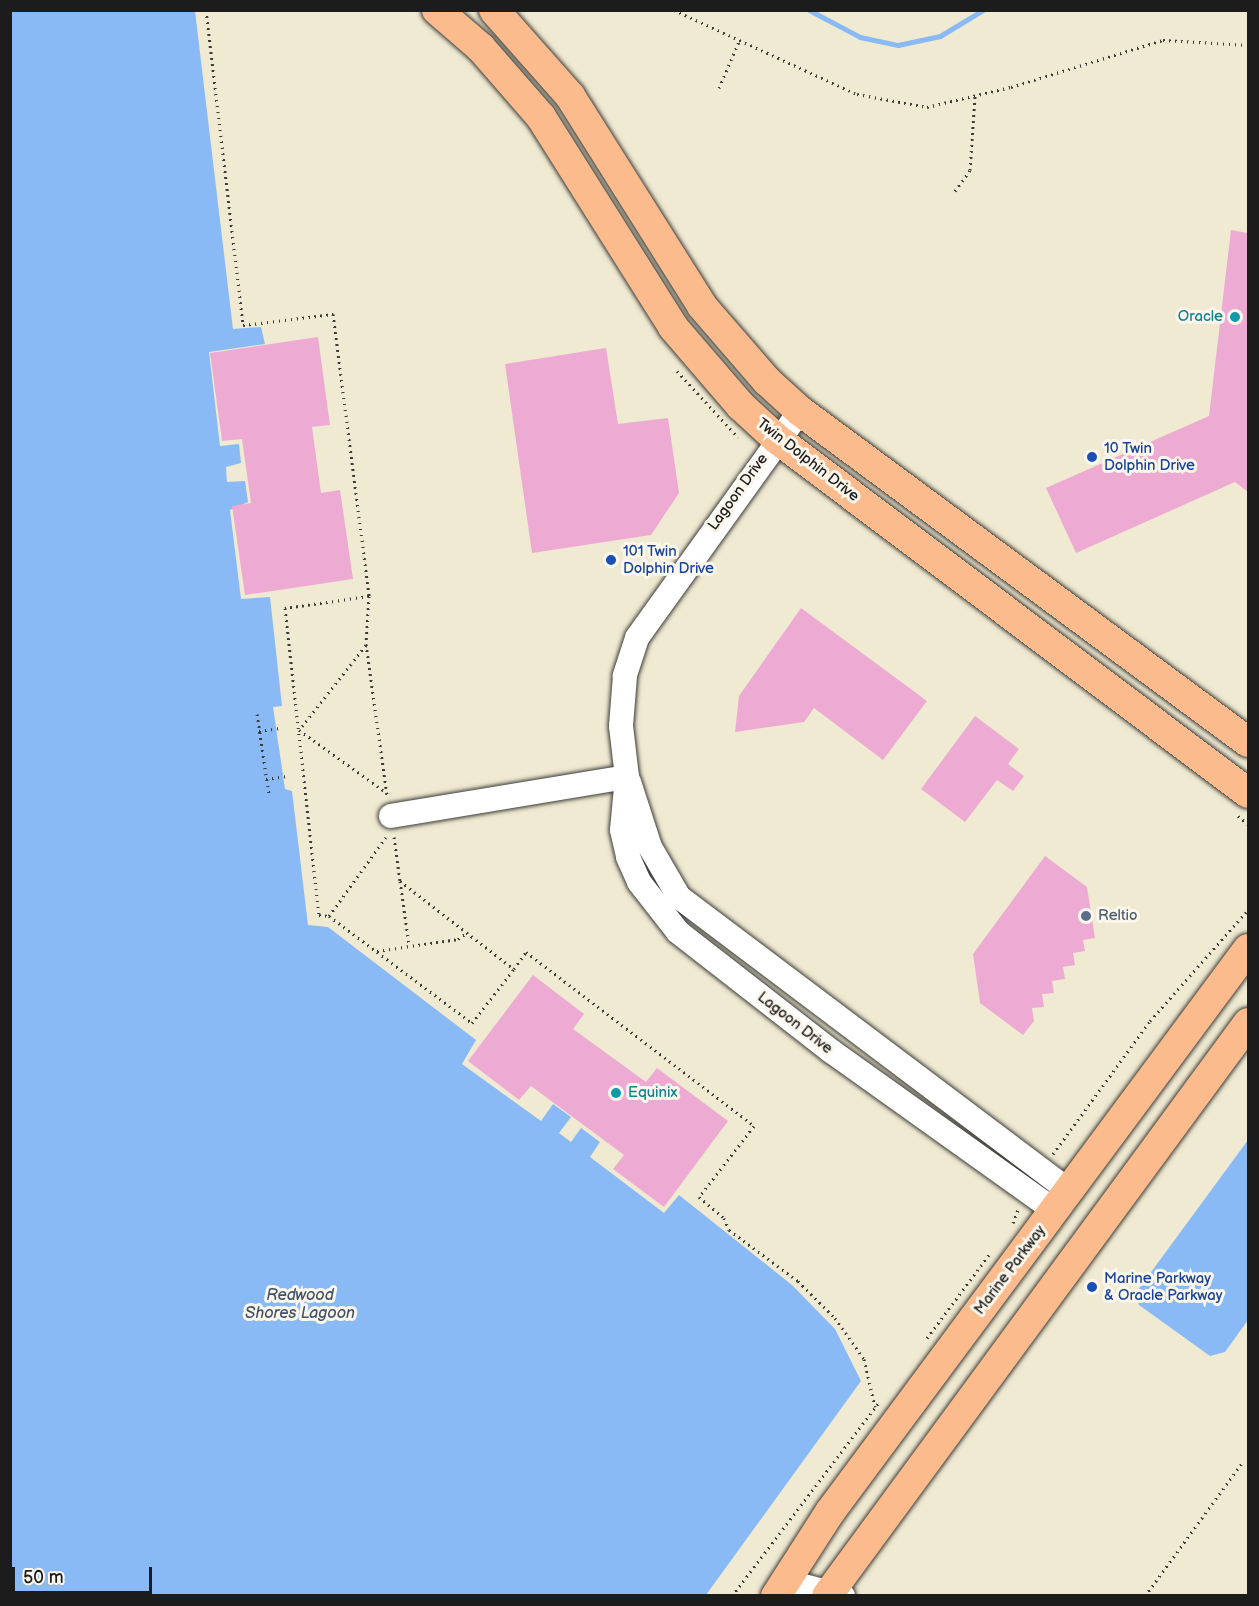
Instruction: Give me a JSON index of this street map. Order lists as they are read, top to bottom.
{
  "streets": {
    "main road": ["Twin Dolphin Drive", "Marine Parkway"],
    "street": ["Lagoon Drive"]
  },
  "crossings": [
    ["Twin Dolphin Drive", "Lagoon Drive"],
    ["Lagoon Drive", "Marine Parkway"]
  ],
  "water": ["Redwood Shores Lagoon"],
  "places": [
    "Oracle",
    "10 Twin Dolphin Drive",
    "101 Twin Dolphin Drive",
    "Reltio",
    "Equinix",
    "Marine Parkway & Oracle Parkway"
  ],
  "scale_bar": "50 m"
}
